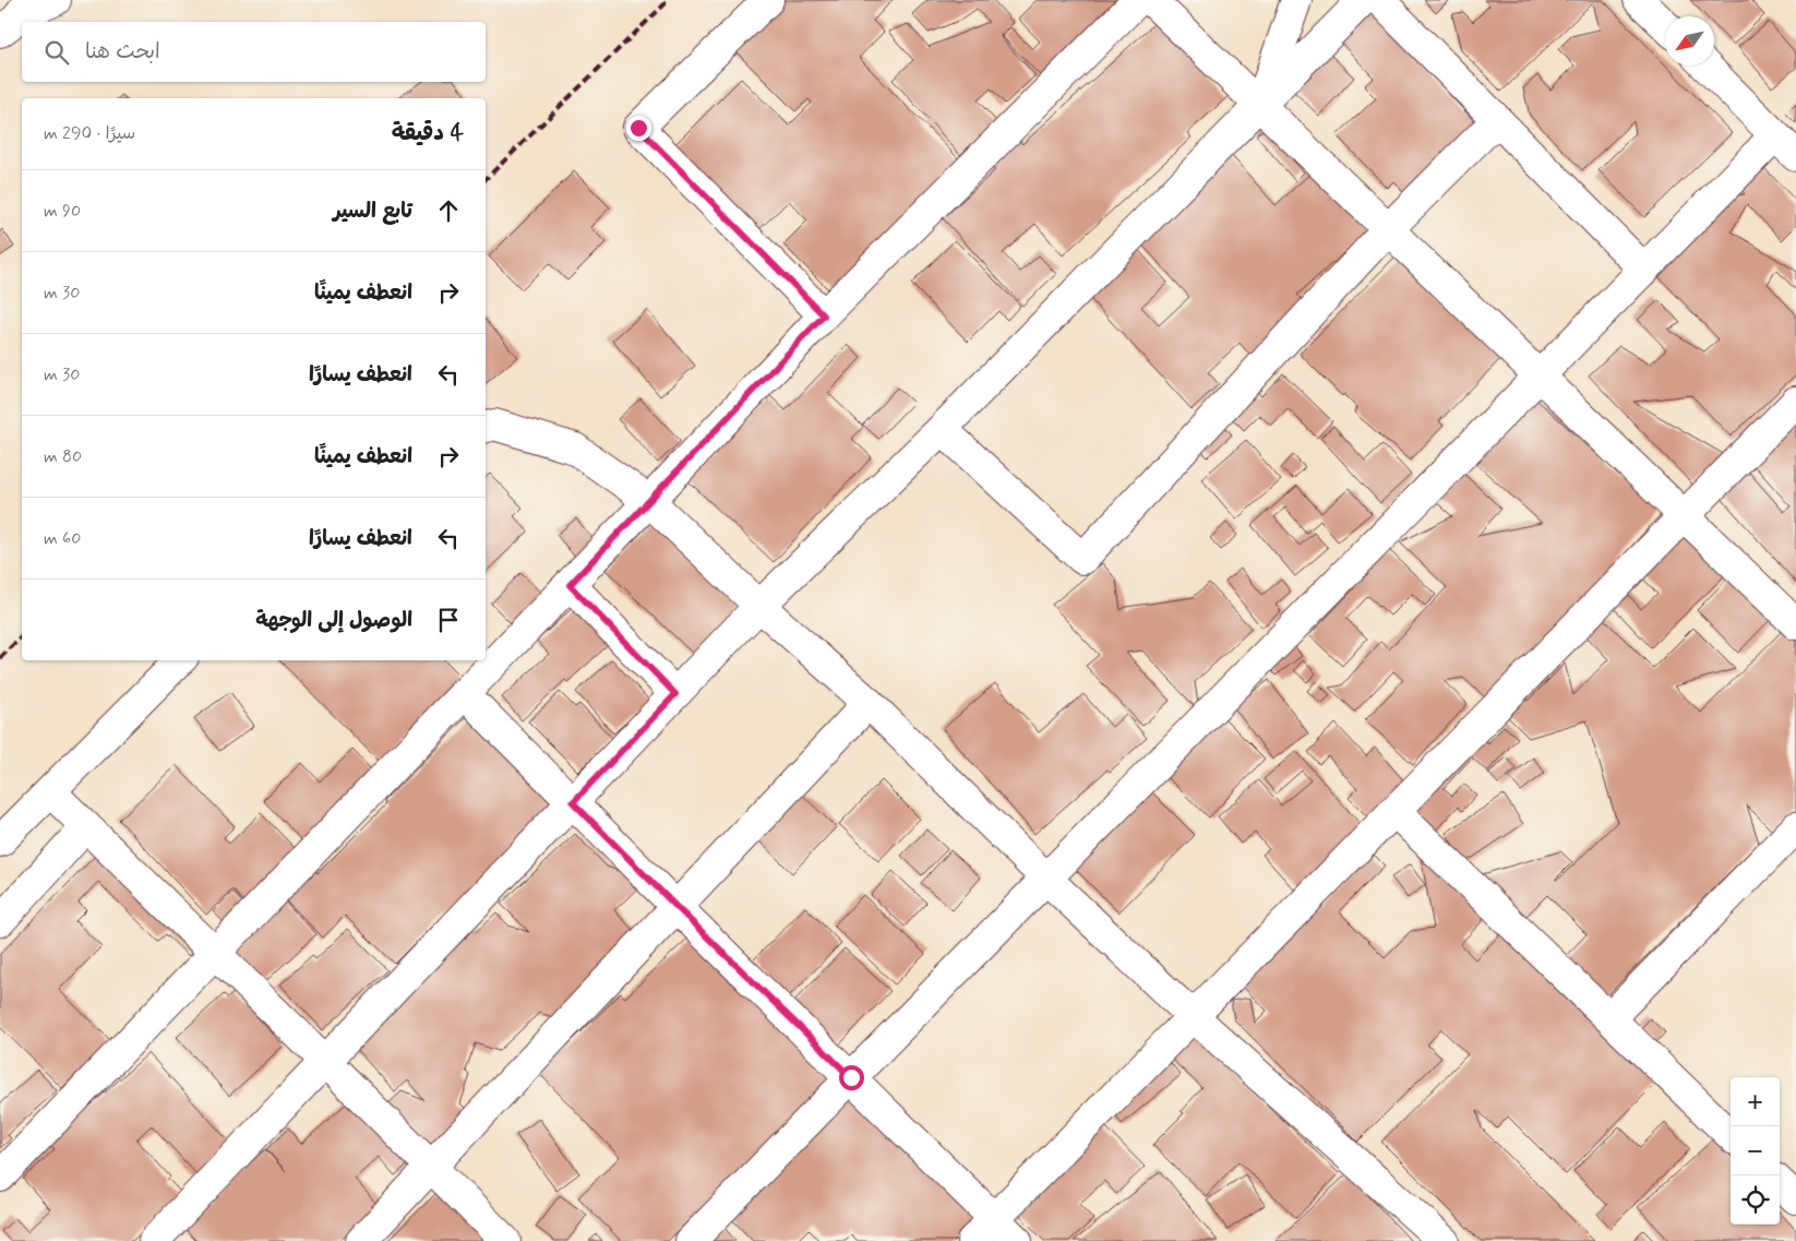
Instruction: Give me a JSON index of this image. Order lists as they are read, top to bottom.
{
  "north": "bottom left",
  "page": {
    "search": "ابحث هنا",
    "heading": ["4 دقيقة", "سيرًا · 290 m"],
    "list": [
      ["تابع السير", "90 m"],
      ["انعطف يمينًا", "30 m"],
      ["انعطف يسارًا", "30 m"],
      ["انعطف يمينًا", "80 m"],
      ["انعطف يسارًا", "60 m"],
      "الوصول إلى الوجهة"
    ],
    "map_buttons": ["+", "−"]
  }
}
